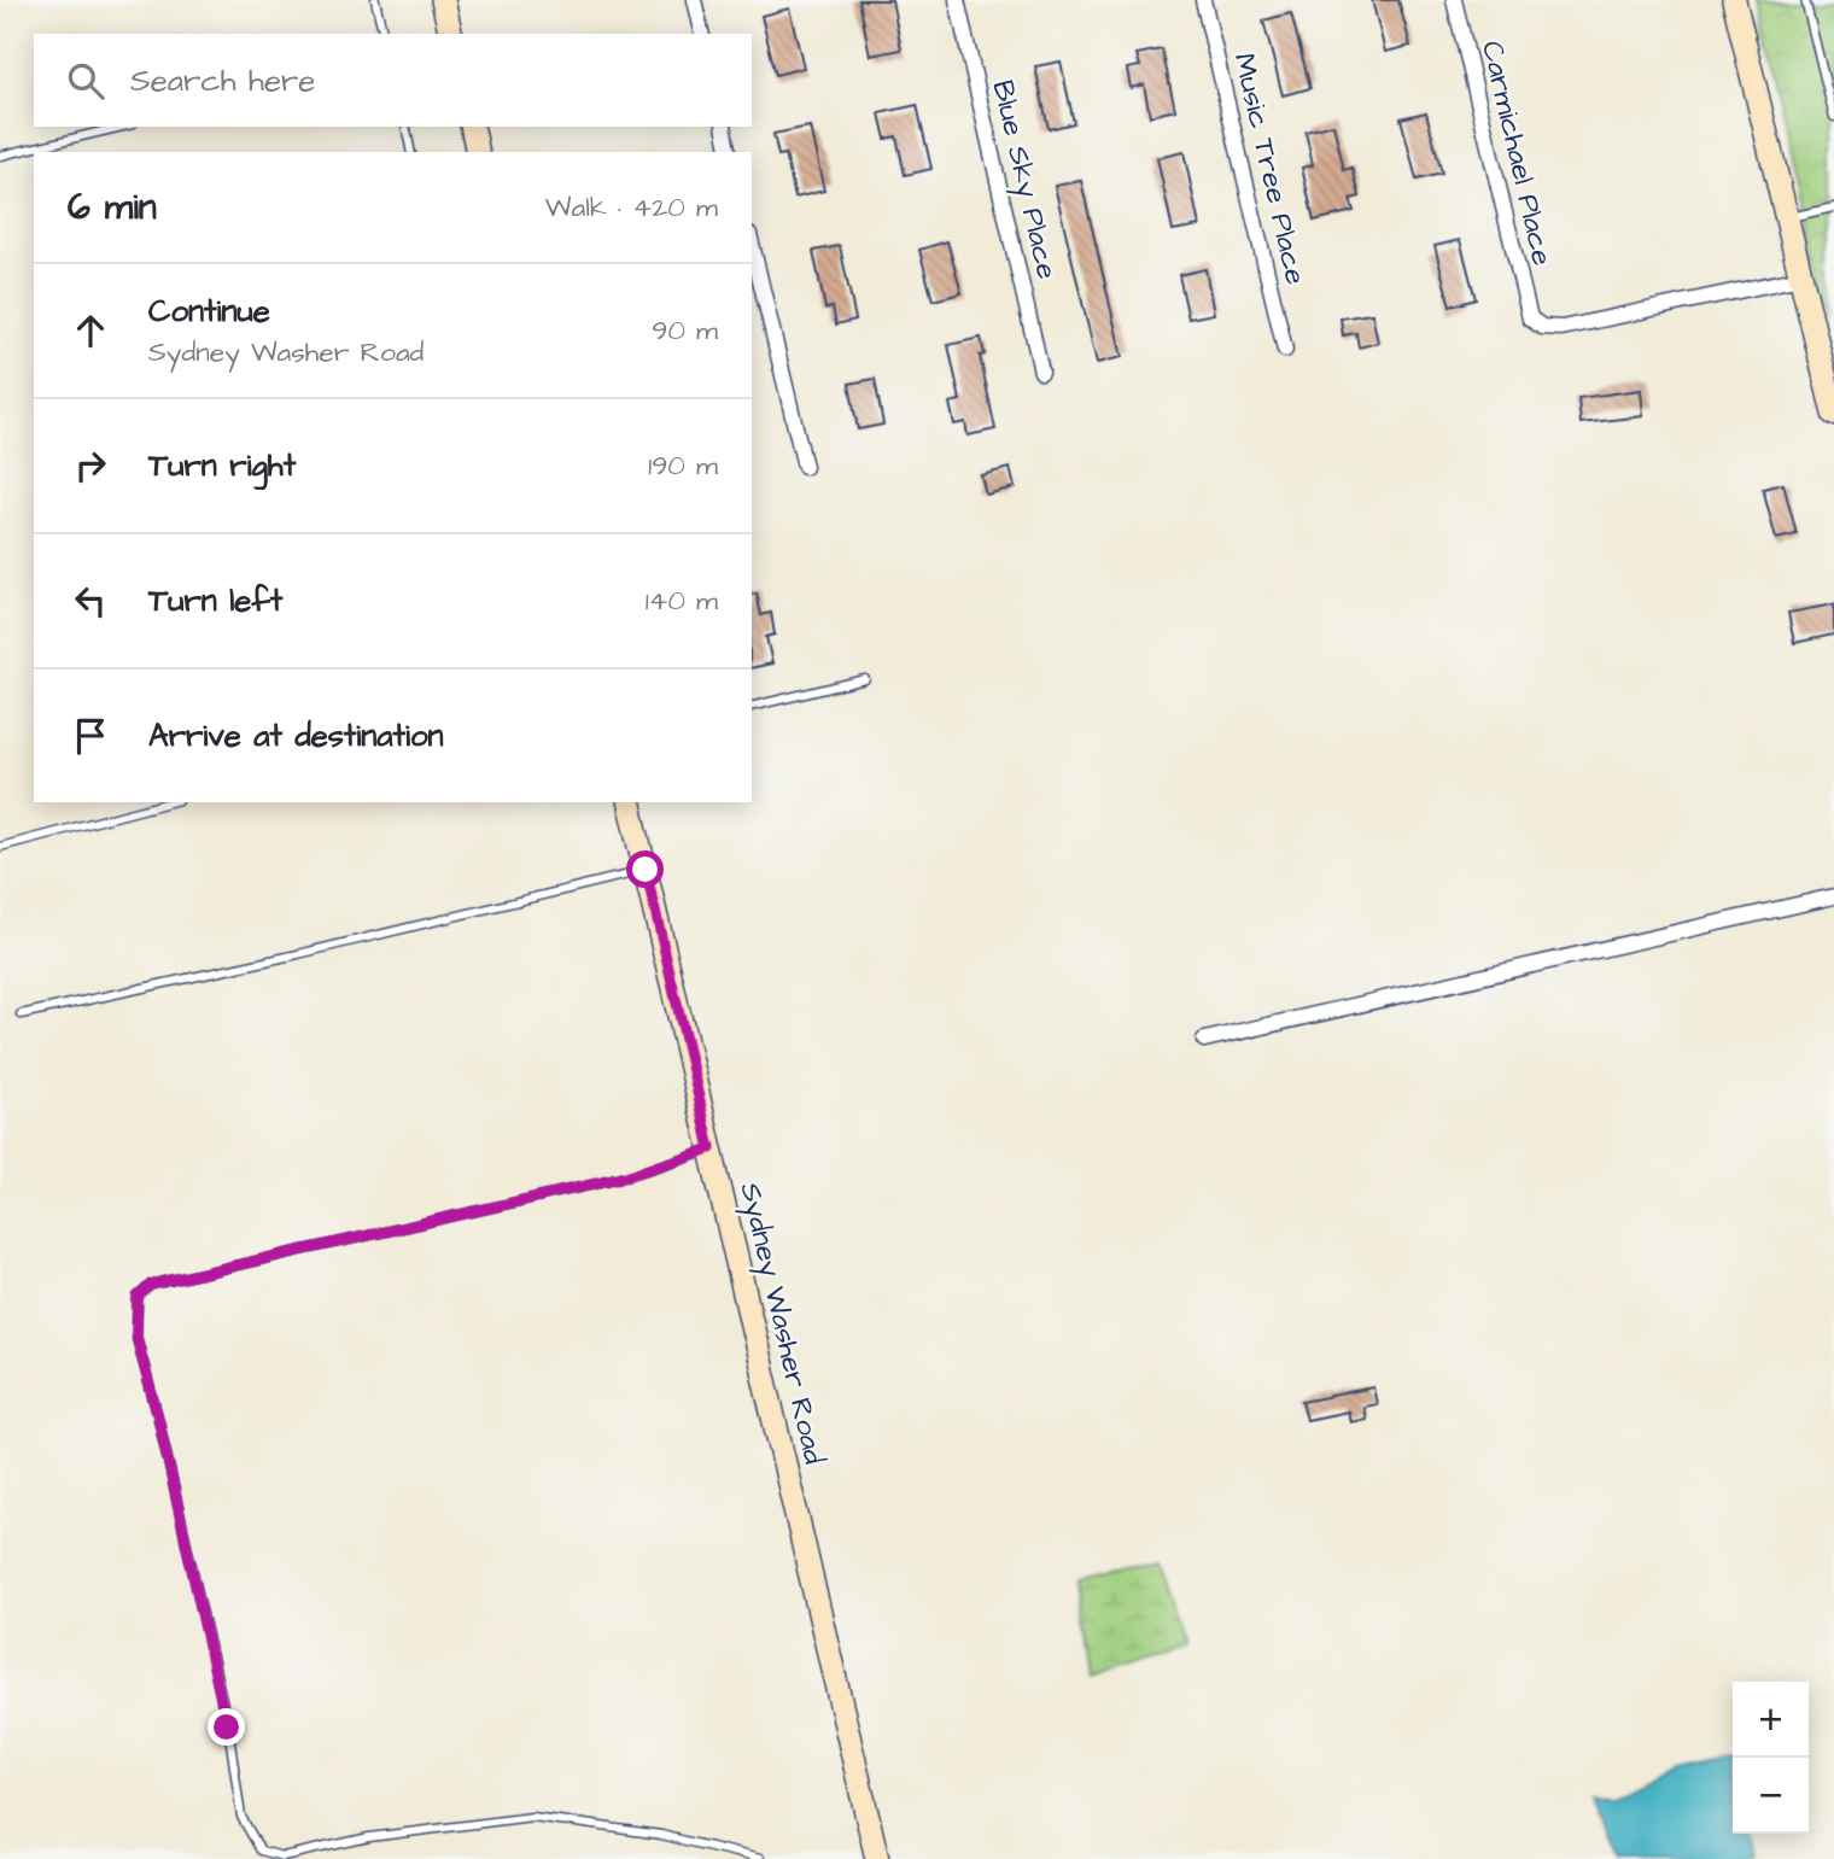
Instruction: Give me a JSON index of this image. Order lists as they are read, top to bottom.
{
  "streets": {
    "street": [
      "Carmichael Place",
      "Music Tree Place",
      "Blue Sky Place",
      "Sydney Washer Road"
    ]
  },
  "page": {
    "search": "Search here",
    "heading": ["6 min", "Walk · 420 m"],
    "list": [
      ["Continue", "Sydney Washer Road", "90 m"],
      ["Turn right", "190 m"],
      ["Turn left", "140 m"],
      "Arrive at destination"
    ],
    "map_buttons": ["+", "−"]
  }
}
